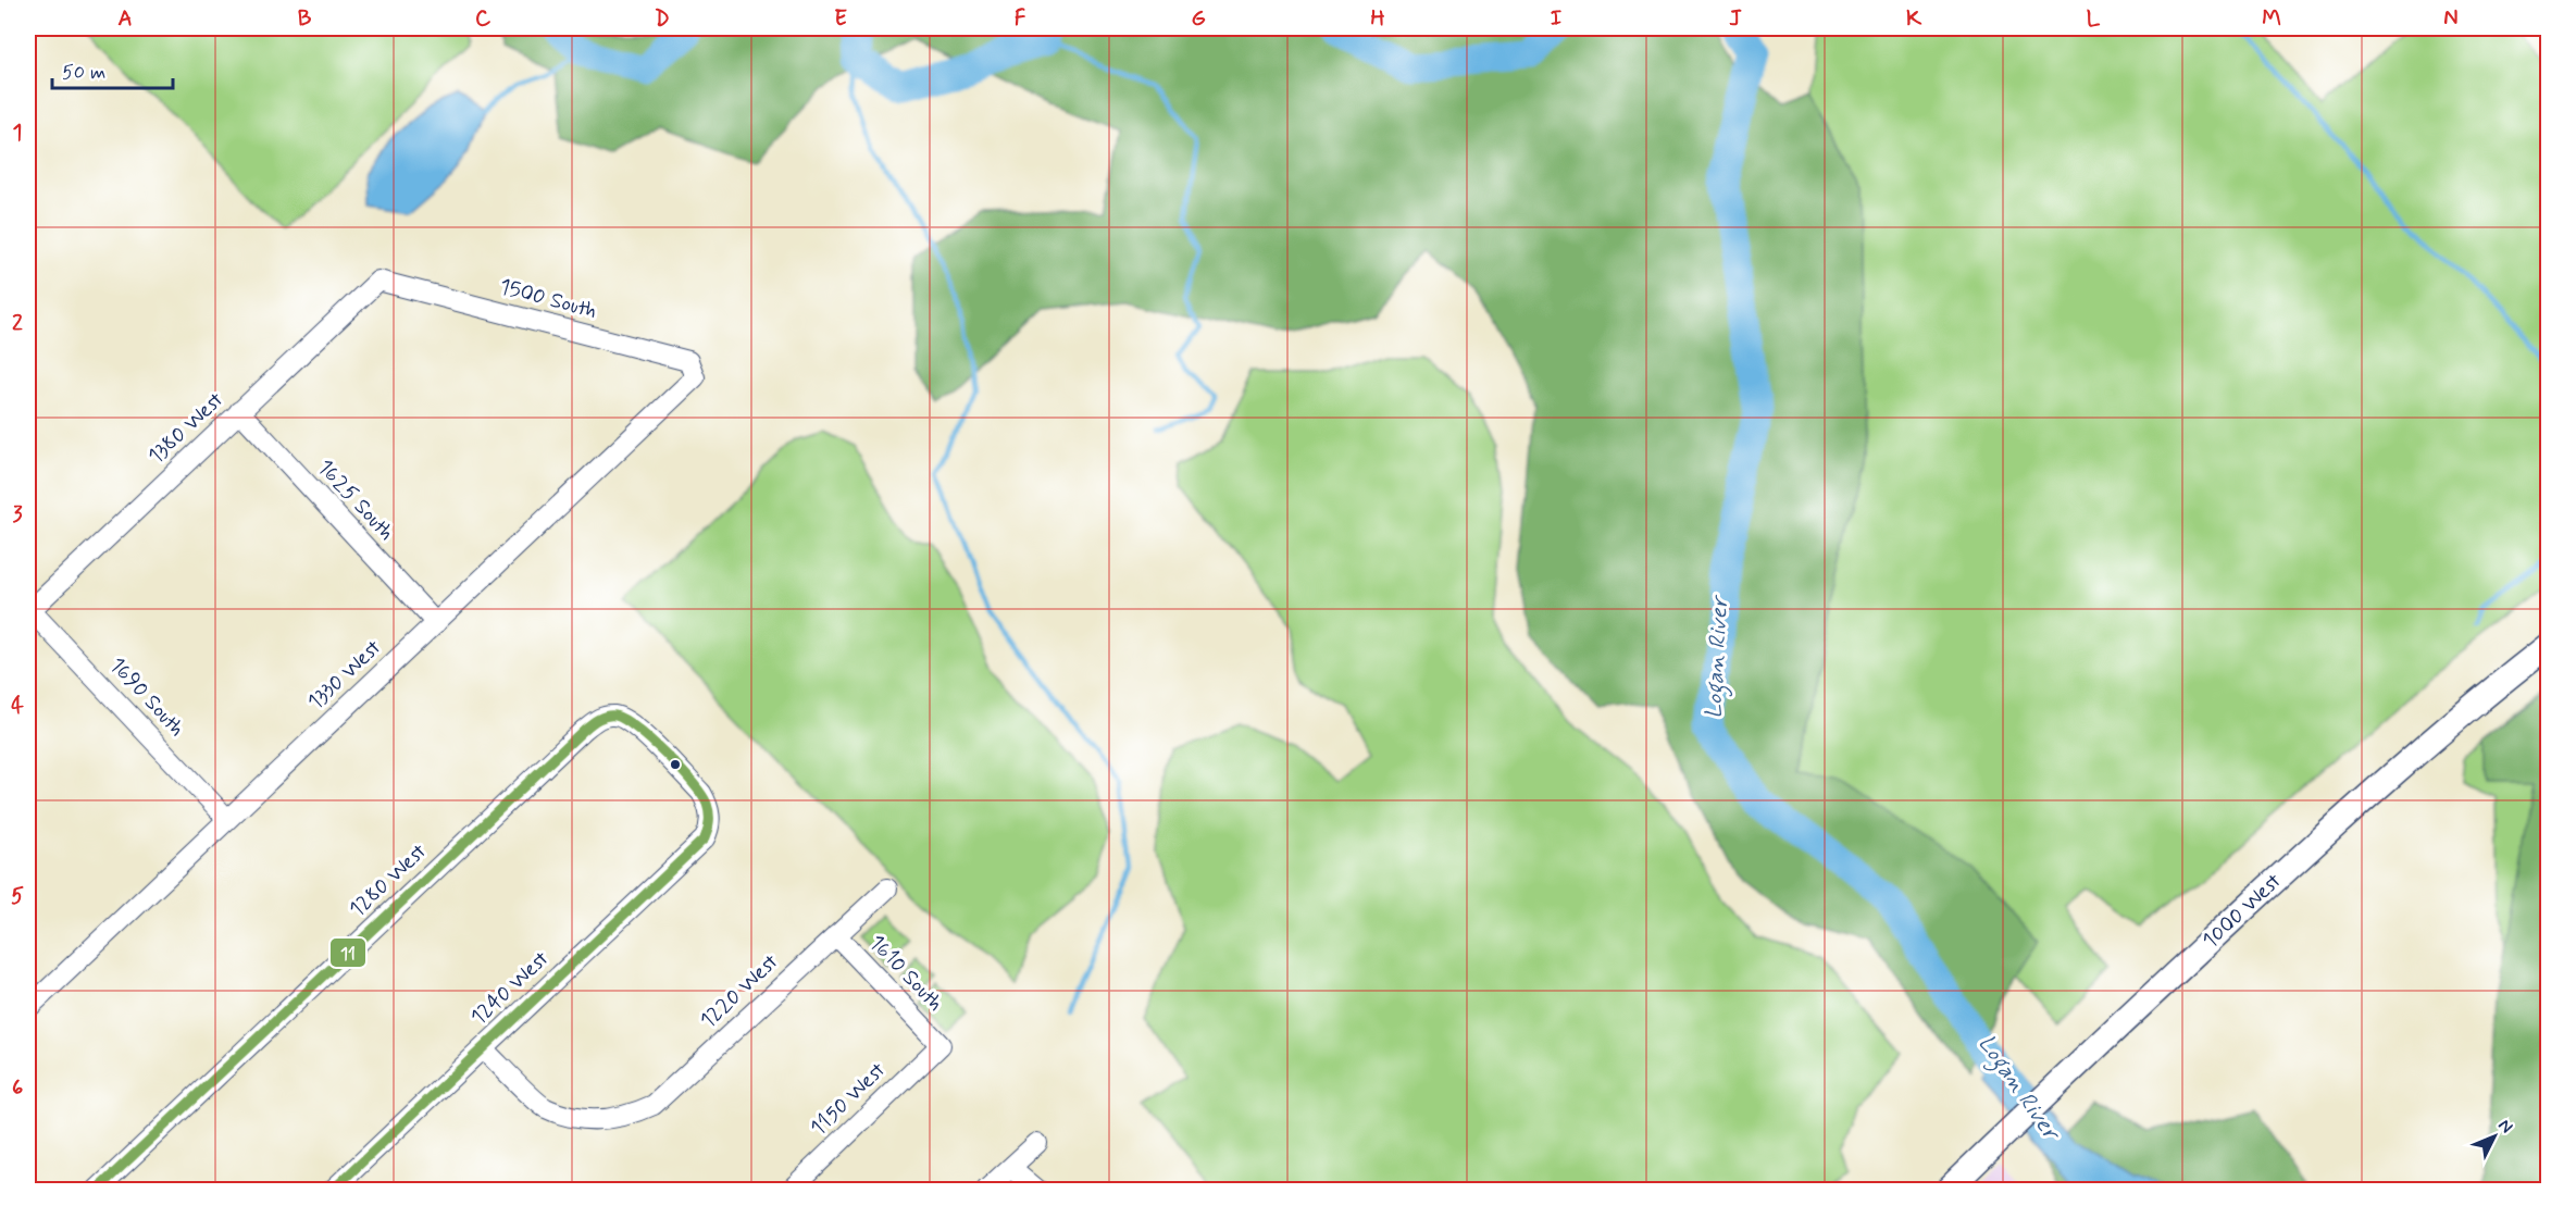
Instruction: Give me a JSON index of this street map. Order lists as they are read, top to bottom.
{
  "streets": {
    "main road": ["1000 West"],
    "street": [
      "1500 South",
      "1380 West",
      "1625 South",
      "1330 West",
      "1690 South",
      "1280 West",
      "1610 South",
      "1240 West",
      "1220 West",
      "1150 West"
    ]
  },
  "crossings": [
    ["1500 South", "1380 West"],
    ["1500 South", "1330 West"],
    ["1380 West", "1625 South"],
    ["1380 West", "1690 South"],
    ["1625 South", "1330 West"],
    ["1330 West", "1690 South"],
    ["1280 West", "1240 West"],
    ["1610 South", "1220 West"],
    ["1610 South", "1150 West"],
    ["1240 West", "1220 West"]
  ],
  "water": ["Logan River"],
  "lines": ["transit line 11"],
  "scale_bar": "50 m",
  "north": "top right",
  "grid": {
    "columns": [
      "A",
      "B",
      "C",
      "D",
      "E",
      "F",
      "G",
      "H",
      "I",
      "J",
      "K",
      "L",
      "M",
      "N"
    ],
    "rows": [
      "1",
      "2",
      "3",
      "4",
      "5",
      "6"
    ]
  }
}
